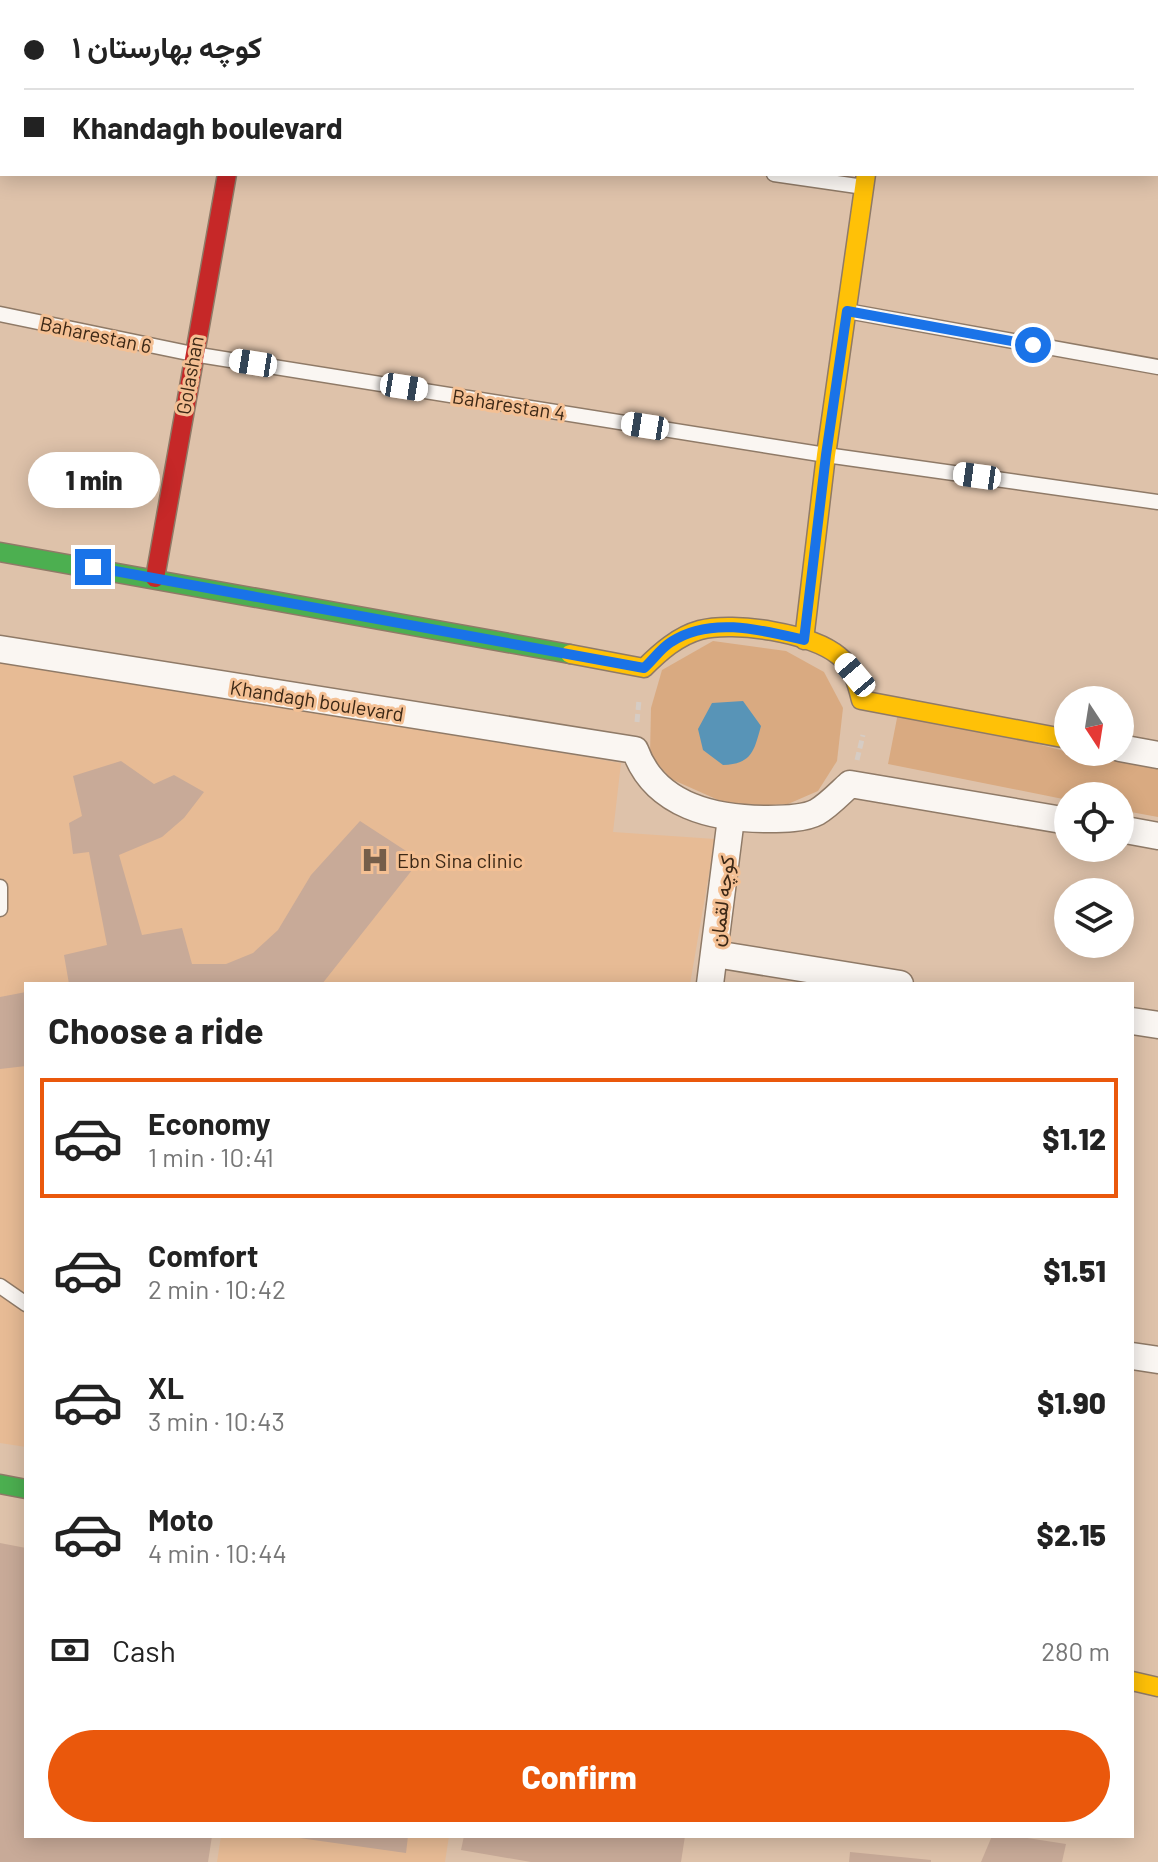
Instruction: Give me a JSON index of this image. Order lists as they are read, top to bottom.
{
  "streets": {
    "street": ["Golashan", "Khandagh boulevard", "کوچه لقمان"],
    "lane": ["Baharestan 6", "Baharestan 4"]
  },
  "crossings": [
    ["Baharestan 6", "Golashan"],
    ["Baharestan 6", "Baharestan 4"],
    ["Golashan", "Baharestan 4"],
    ["Khandagh boulevard", "کوچه لقمان"]
  ],
  "places": {
    "hospital": ["Ebn Sina clinic"]
  },
  "north": "bottom",
  "page": {
    "banner": ["کوچه بهارستان ۱", "Khandagh boulevard"],
    "bubble": "1 min",
    "heading": "Choose a ride",
    "list": [
      {
        "name": "Economy",
        "note": "1 min · 10:41",
        "value": "$1.12"
      },
      {
        "name": "Comfort",
        "note": "2 min · 10:42",
        "value": "$1.51"
      },
      {
        "name": "XL",
        "note": "3 min · 10:43",
        "value": "$1.90"
      },
      {
        "name": "Moto",
        "note": "4 min · 10:44",
        "value": "$2.15"
      }
    ],
    "pay": ["Cash", "280 m"],
    "buttons": "Confirm"
  }
}
